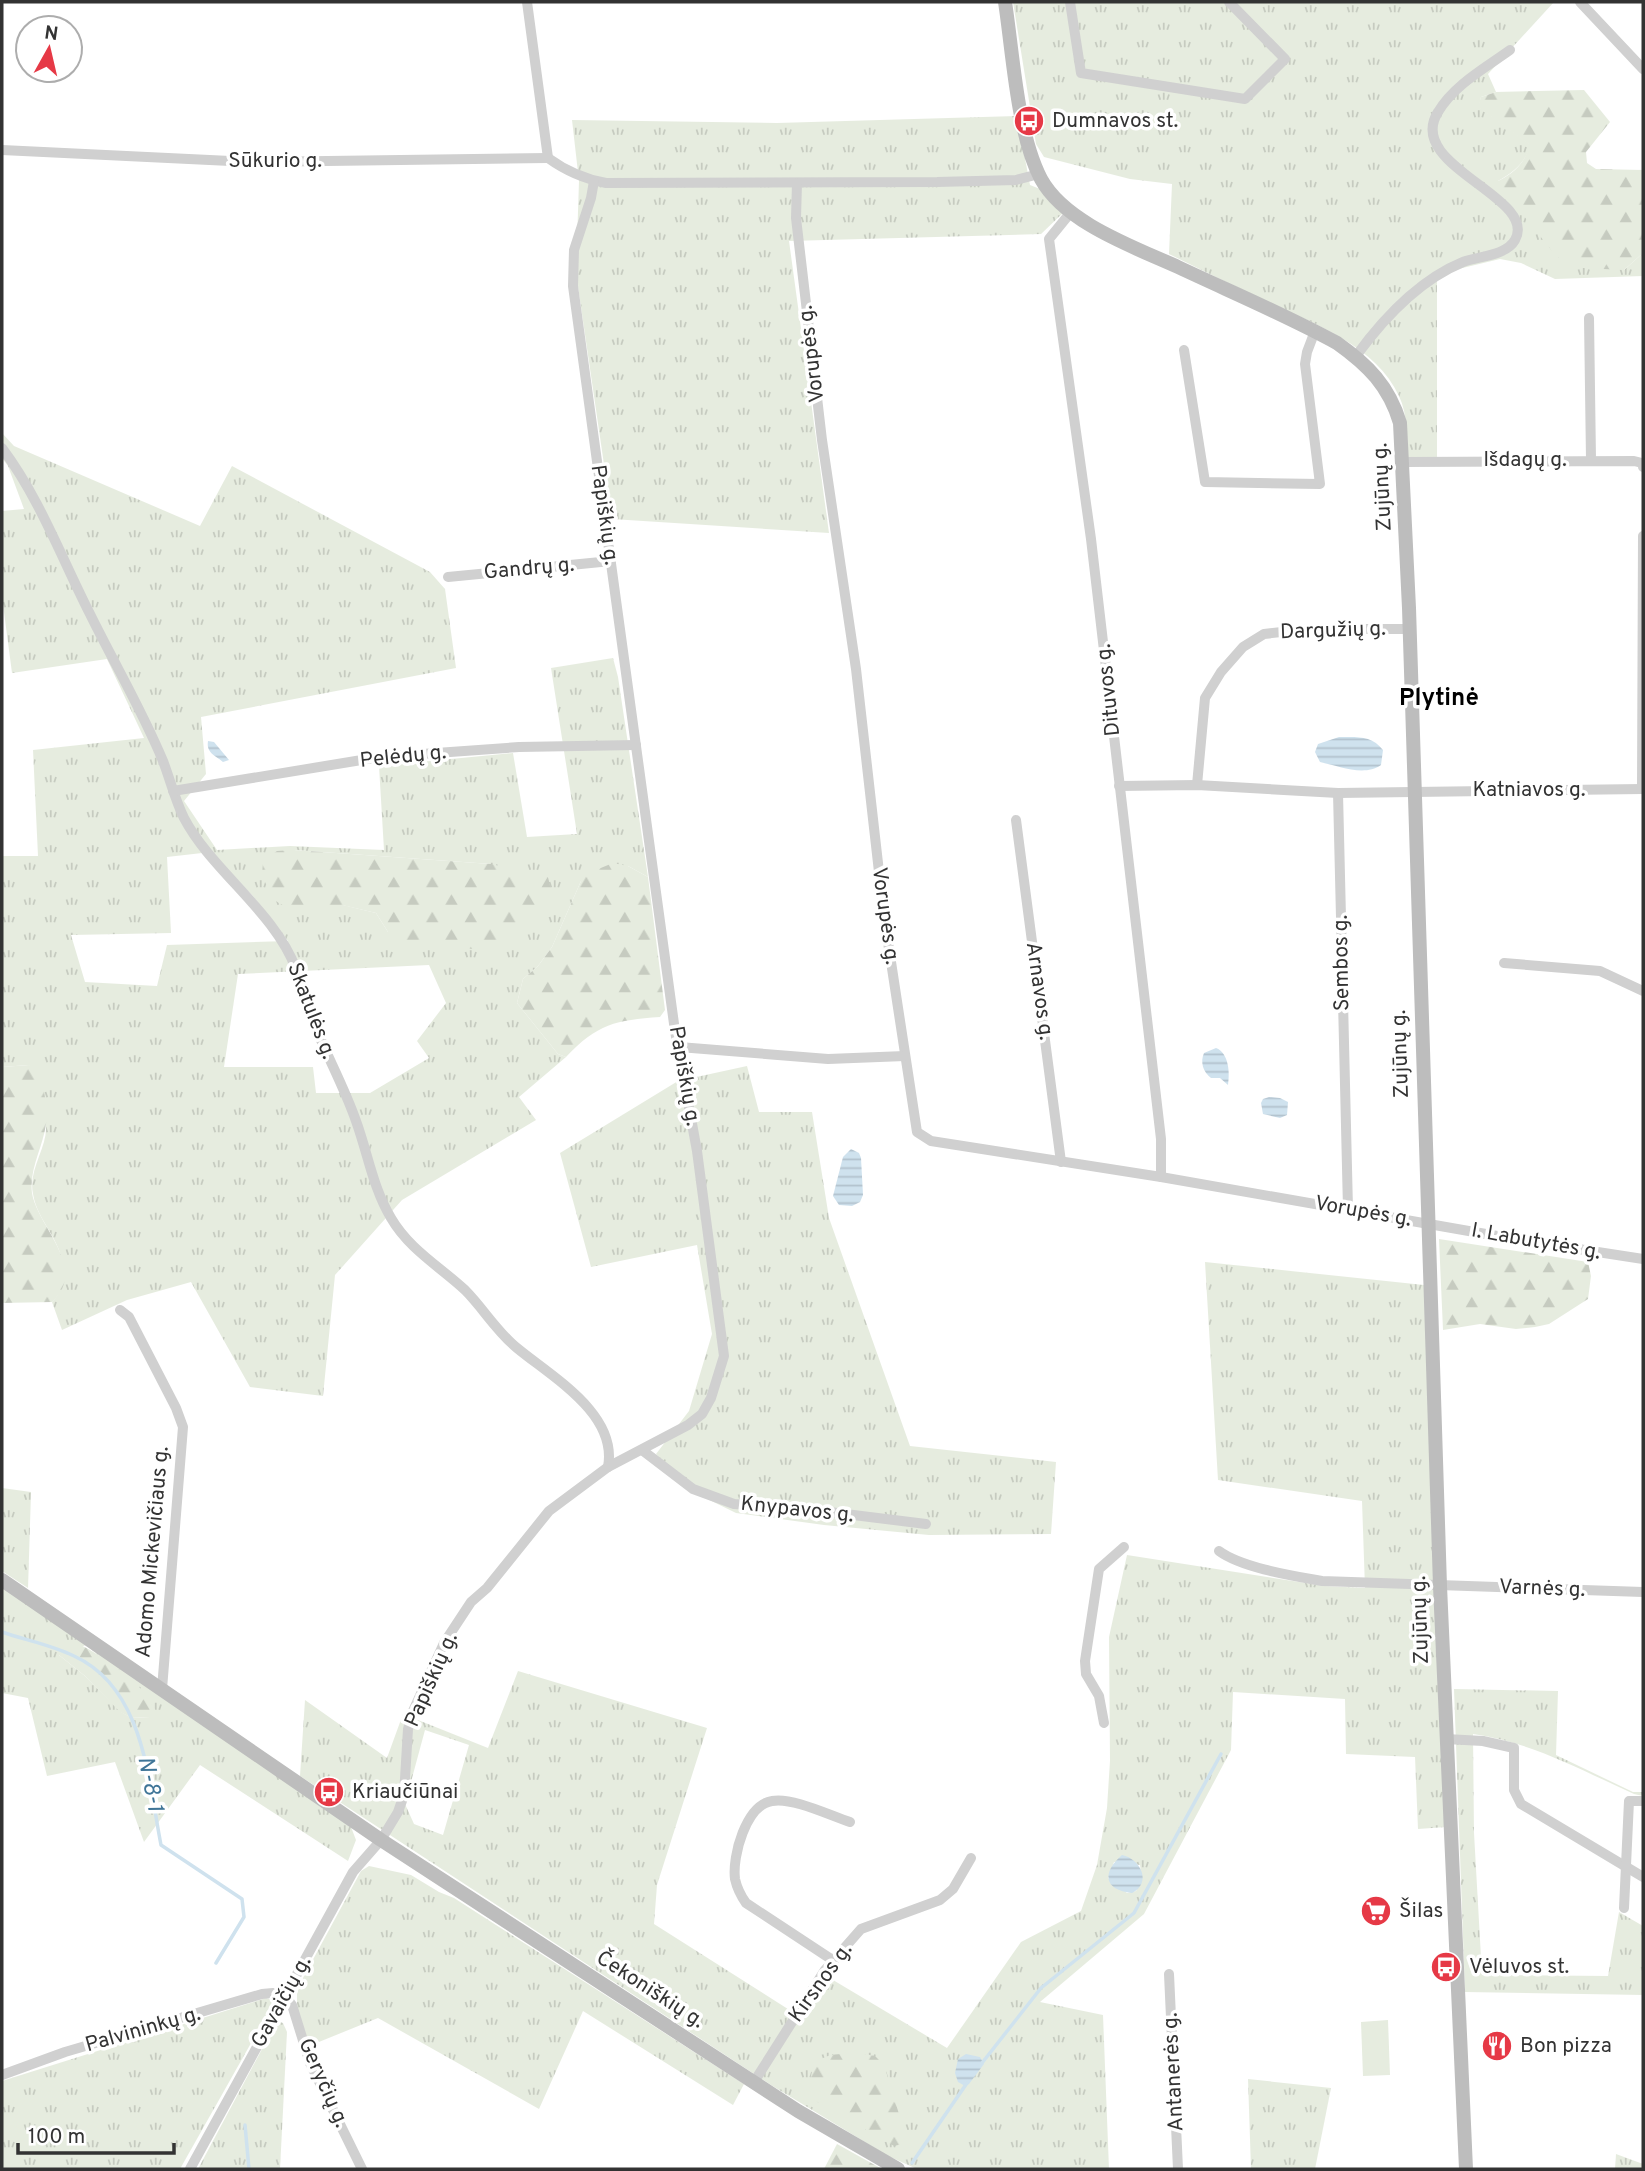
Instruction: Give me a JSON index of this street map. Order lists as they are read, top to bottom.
{
  "streets": {
    "main road": ["Zujūnų g.", "Adomo Mickevičiaus g.", "Čekoniškių g."],
    "street": [
      "Sūkurio g.",
      "Vorupės g.",
      "Išdagų g.",
      "Papiškių g.",
      "Gandrų g.",
      "Dargužių g.",
      "Dituvos g.",
      "Pelėdų g.",
      "Katniavos g.",
      "Sembos g.",
      "Arnavos g.",
      "Skatulės g.",
      "I. Labutytės g.",
      "Knypavos g.",
      "Varnės g.",
      "Kirsnos g.",
      "Gavaičių g.",
      "Palvininkų g.",
      "Antanerės g.",
      "Geryčių g."
    ]
  },
  "crossings": [
    ["Vorupės g.", "Zujūnų g."],
    ["Vorupės g.", "Dituvos g."],
    ["Vorupės g.", "Sembos g."],
    ["Vorupės g.", "Arnavos g."],
    ["Vorupės g.", "I. Labutytės g."],
    ["Išdagų g.", "Zujūnų g."],
    ["Zujūnų g.", "Dargužių g."],
    ["Zujūnų g.", "Dituvos g."],
    ["Zujūnų g.", "Katniavos g."],
    ["Zujūnų g.", "I. Labutytės g."],
    ["Zujūnų g.", "Varnės g."],
    ["Papiškių g.", "Gandrų g."],
    ["Papiškių g.", "Pelėdų g."],
    ["Papiškių g.", "Skatulės g."],
    ["Papiškių g.", "Knypavos g."],
    ["Papiškių g.", "Adomo Mickevičiaus g."],
    ["Papiškių g.", "Čekoniškių g."],
    ["Papiškių g.", "Gavaičių g."],
    ["Pelėdų g.", "Skatulės g."],
    ["Adomo Mickevičiaus g.", "Čekoniškių g."],
    ["Adomo Mickevičiaus g.", "Gavaičių g."],
    ["Kirsnos g.", "Čekoniškių g."],
    ["Čekoniškių g.", "Gavaičių g."],
    ["Gavaičių g.", "Palvininkų g."],
    ["Gavaičių g.", "Geryčių g."],
    ["Palvininkų g.", "Geryčių g."]
  ],
  "districts": ["Plytinė"],
  "water": ["N-8-1"],
  "places": {
    "bus stop": ["Dumnavos st.", "Kriaučiūnai", "Vėluvos st."],
    "supermarket": ["Šilas"],
    "restaurant": ["Bon pizza"]
  },
  "scale_bar": "100 m",
  "north": "top"
}
